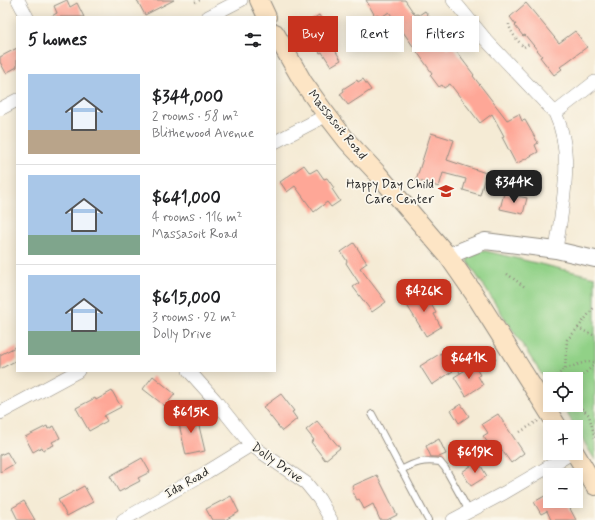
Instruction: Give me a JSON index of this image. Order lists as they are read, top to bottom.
{
  "streets": {
    "main road": ["Massasoit Road"],
    "street": ["Dolly Drive", "Ida Road"]
  },
  "crossings": [
    ["Dolly Drive", "Ida Road"]
  ],
  "places": {
    "school or university": ["Happy Day Child Care Center"]
  },
  "page": {
    "chip": ["Buy", "Rent", "Filters"],
    "heading": "5 homes",
    "list": [
      {
        "name": "$344,000",
        "note": "2 rooms · 58 m² · Blithewood Avenue"
      },
      {
        "name": "$641,000",
        "note": "4 rooms · 116 m² · Massasoit Road"
      },
      {
        "name": "$615,000",
        "note": "3 rooms · 92 m² · Dolly Drive"
      }
    ],
    "price": [
      "$344K",
      "$426K",
      "$641K",
      "$615K",
      "$619K"
    ],
    "map_buttons": ["+", "−"]
  }
}
